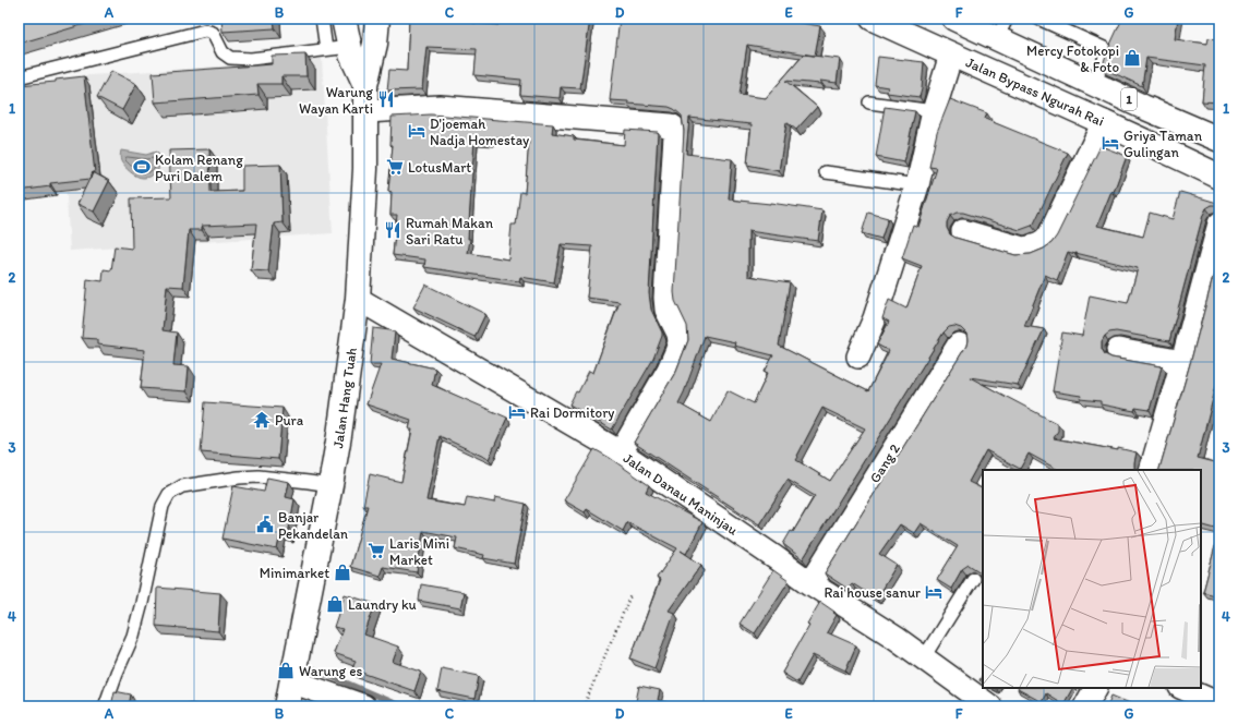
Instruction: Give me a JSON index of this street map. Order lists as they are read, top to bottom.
{
  "streets": {
    "main road": ["Jalan Bypass Ngurah Rai", "1", "Jalan Hang Tuah"],
    "street": ["Gang 2", "Jalan Danau Maninjau"]
  },
  "crossings": [
    ["Jalan Hang Tuah", "Jalan Danau Maninjau"],
    ["Gang 2", "Jalan Danau Maninjau"]
  ],
  "places": {
    "shop": [
      "Mercy Fotokopi & Foto",
      "Minimarket",
      "Laundry ku",
      "Warung es"
    ],
    "restaurant": ["Warung Wayan Karti", "Rumah Makan Sari Ratu"],
    "hotel": [
      "D'joemah Nadja Homestay",
      "Griya Taman Gulingan",
      "Rai Dormitory",
      "Rai house sanur"
    ],
    "sports": ["Kolam Renang Puri Dalem"],
    "supermarket": ["LotusMart", "Laris Mini Market"],
    "temple": ["Pura"],
    "public building": ["Banjar Pekandelan"]
  },
  "grid": {
    "columns": [
      "A",
      "B",
      "C",
      "D",
      "E",
      "F",
      "G"
    ],
    "rows": [
      "1",
      "2",
      "3",
      "4"
    ]
  }
}
